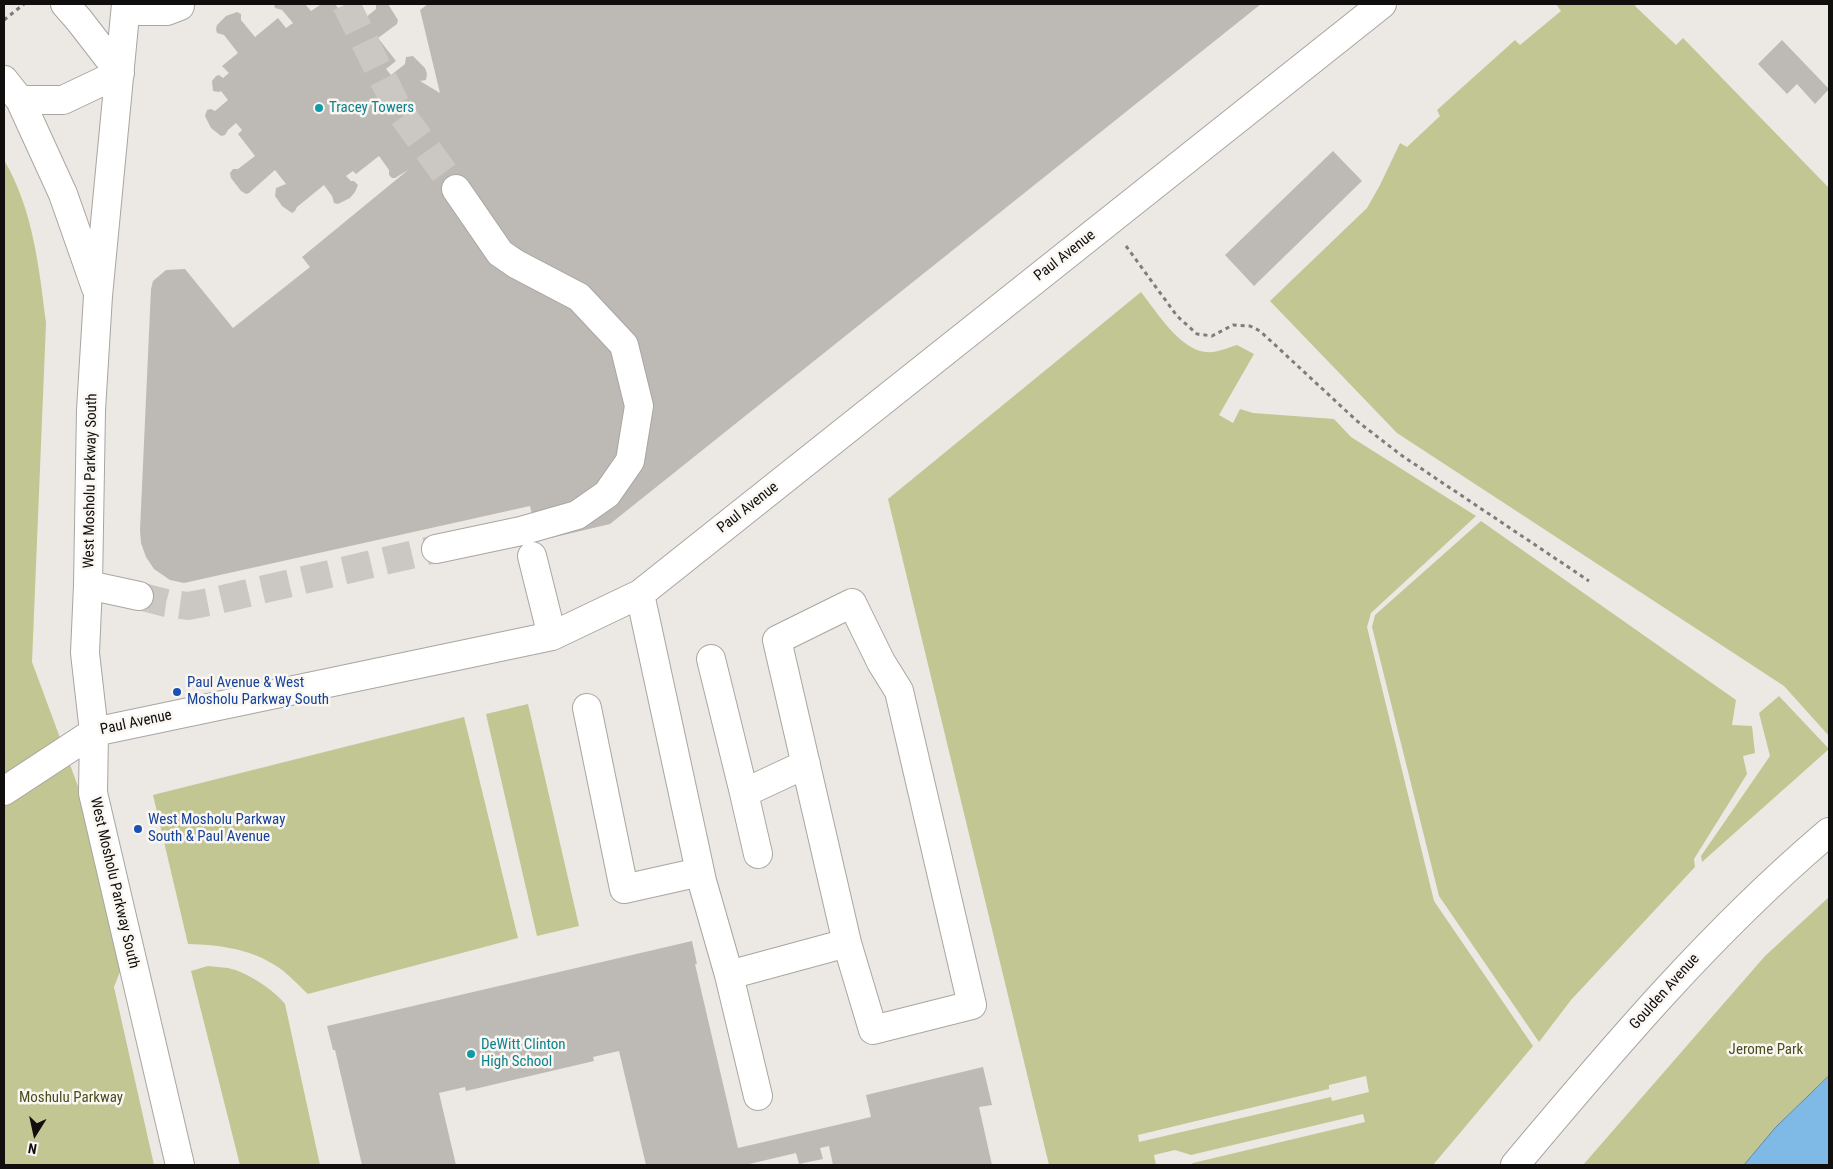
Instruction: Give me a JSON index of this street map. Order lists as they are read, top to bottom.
{
  "streets": {
    "street": ["Paul Avenue", "West Mosholu Parkway South", "Goulden Avenue"]
  },
  "crossings": [
    ["Paul Avenue", "West Mosholu Parkway South"]
  ],
  "parks": ["Jerome Park", "Moshulu Parkway"],
  "places": [
    "Tracey Towers",
    "Paul Avenue & West Mosholu Parkway South",
    "West Mosholu Parkway South & Paul Avenue",
    "DeWitt Clinton High School"
  ],
  "north": "bottom"
}
